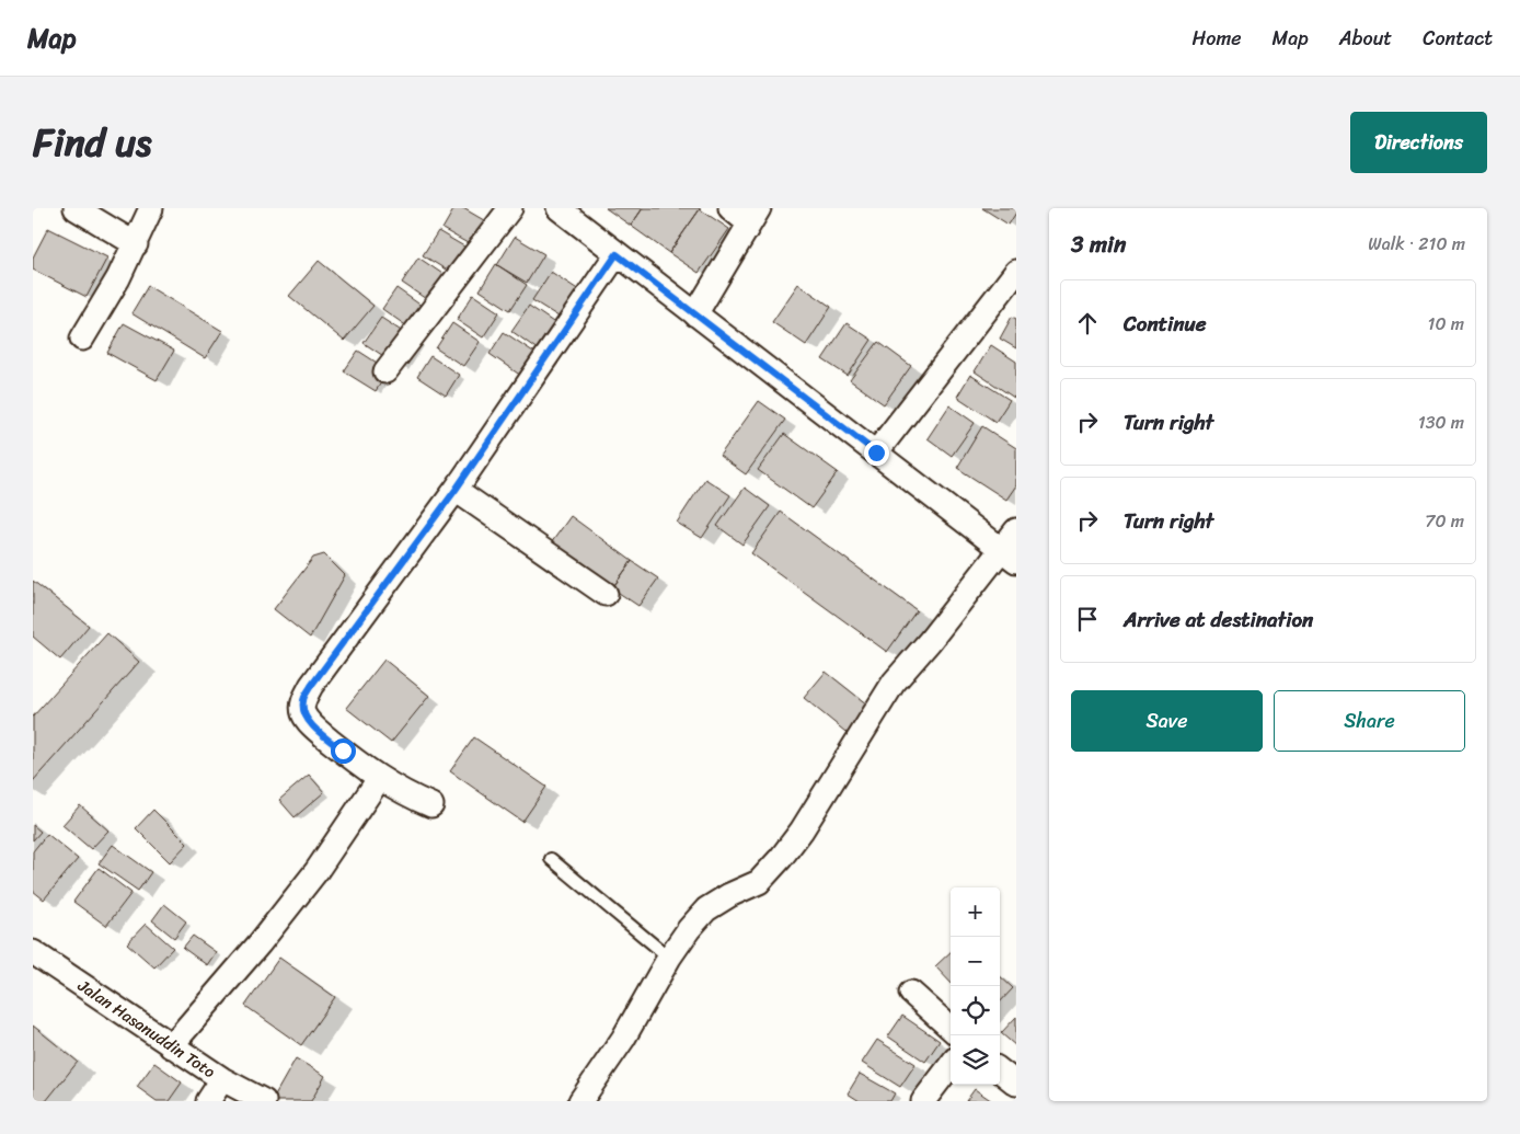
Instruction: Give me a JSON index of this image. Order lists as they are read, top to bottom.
{
  "streets": {
    "street": ["Jalan Hasanuddin Toto"]
  },
  "page": {
    "header": "Map",
    "nav": [
      "Home",
      "Map",
      "About",
      "Contact"
    ],
    "title": "Find us",
    "buttons": [
      "Directions",
      ["Save", "Share"]
    ],
    "heading": ["3 min", "Walk · 210 m"],
    "list": [
      ["Continue", "10 m"],
      ["Turn right", "130 m"],
      ["Turn right", "70 m"],
      "Arrive at destination"
    ],
    "map_buttons": ["+", "−"]
  }
}
